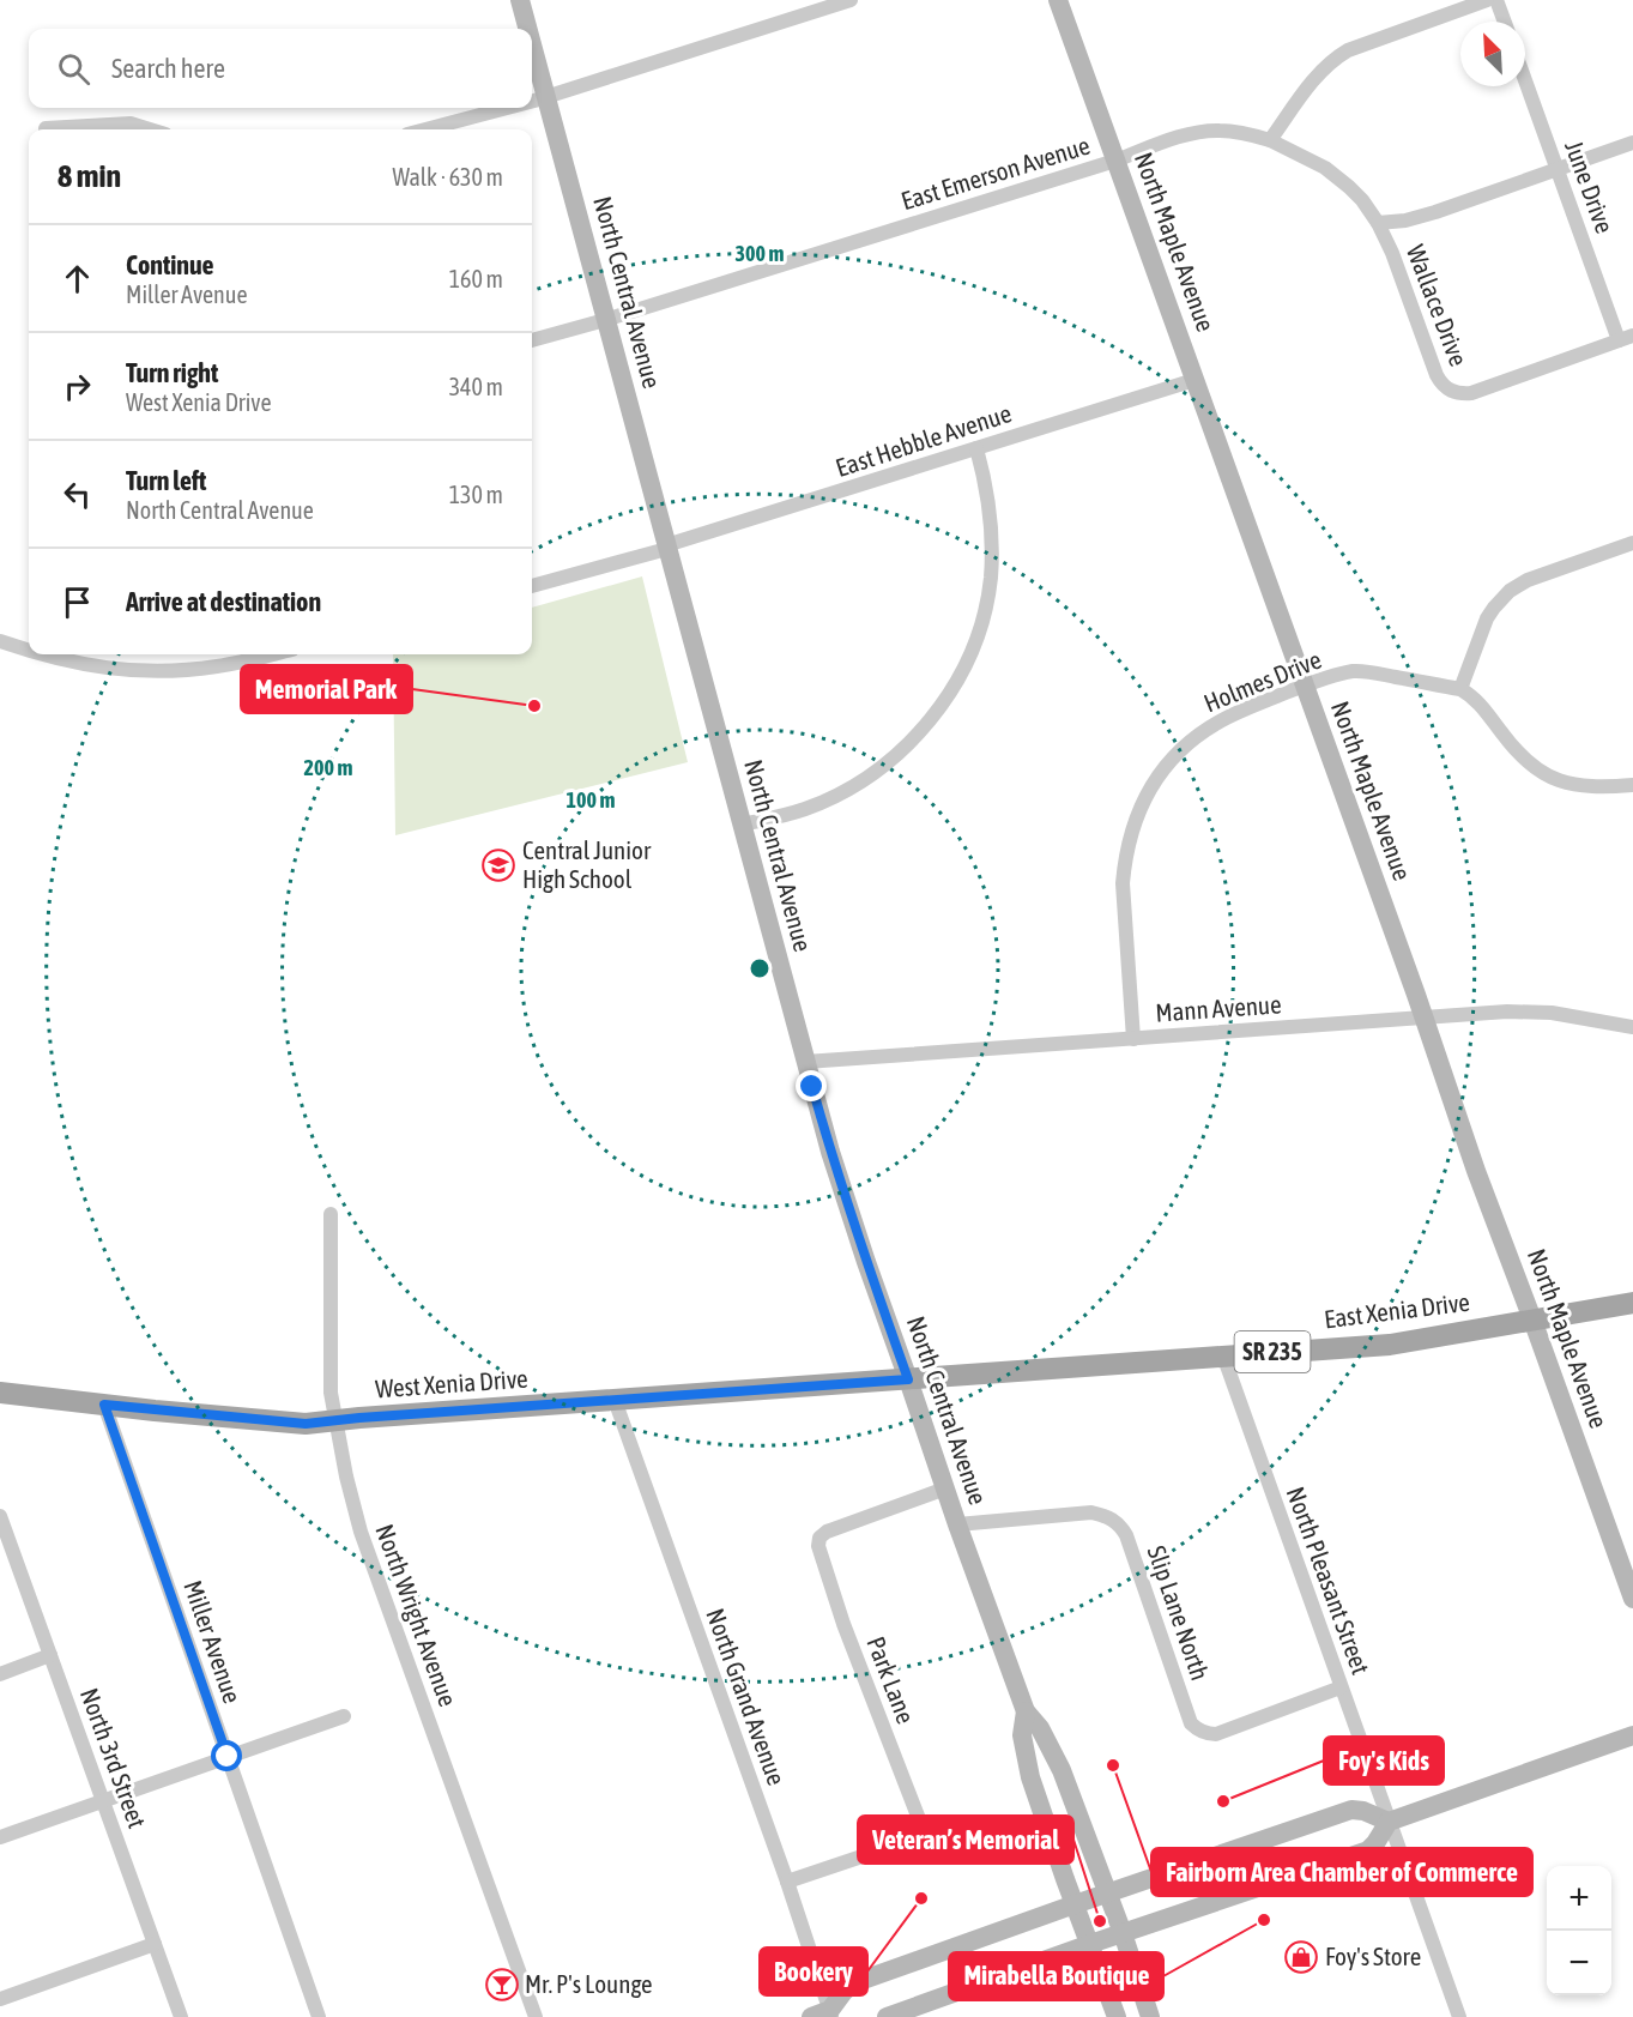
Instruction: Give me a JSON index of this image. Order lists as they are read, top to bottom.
{
  "streets": {
    "main road": ["East Xenia Drive", "SR 235", "West Xenia Drive"],
    "street": [
      "East Emerson Avenue",
      "June Drive",
      "North Maple Avenue",
      "North Central Avenue",
      "Wallace Drive",
      "East Hebble Avenue",
      "Holmes Drive",
      "Mann Avenue",
      "North Pleasant Street",
      "Slip Lane North",
      "North Wright Avenue",
      "Miller Avenue",
      "Park Lane",
      "North Grand Avenue",
      "North 3rd Street"
    ]
  },
  "crossings": [
    ["East Emerson Avenue", "North Maple Avenue"],
    ["East Emerson Avenue", "North Central Avenue"],
    ["East Emerson Avenue", "Wallace Drive"],
    ["June Drive", "Wallace Drive"],
    ["North Maple Avenue", "East Hebble Avenue"],
    ["North Maple Avenue", "Holmes Drive"],
    ["North Maple Avenue", "Mann Avenue"],
    ["North Maple Avenue", "East Xenia Drive"],
    ["North Central Avenue", "East Hebble Avenue"],
    ["North Central Avenue", "Mann Avenue"],
    ["North Central Avenue", "East Xenia Drive"],
    ["North Central Avenue", "West Xenia Drive"],
    ["North Central Avenue", "Slip Lane North"],
    ["North Central Avenue", "Park Lane"],
    ["Holmes Drive", "Mann Avenue"],
    ["East Xenia Drive", "West Xenia Drive"],
    ["East Xenia Drive", "North Pleasant Street"],
    ["West Xenia Drive", "North Wright Avenue"],
    ["West Xenia Drive", "Miller Avenue"],
    ["West Xenia Drive", "North Grand Avenue"],
    ["North Pleasant Street", "Slip Lane North"],
    ["Park Lane", "North Grand Avenue"]
  ],
  "places": {
    "other": [
      "Memorial Park",
      "Fairborn Area Chamber of Commerce",
      "Foy's Kids",
      "Bookery",
      "Mirabella Boutique",
      "Veteran’s Memorial"
    ],
    "school or university": ["Central Junior High School"],
    "shop": ["Foy's Store"],
    "bar": ["Mr. P's Lounge"]
  },
  "north": "top left",
  "page": {
    "search": "Search here",
    "heading": ["8 min", "Walk · 630 m"],
    "list": [
      ["Continue", "Miller Avenue", "160 m"],
      ["Turn right", "West Xenia Drive", "340 m"],
      ["Turn left", "North Central Avenue", "130 m"],
      "Arrive at destination"
    ],
    "map_buttons": ["+", "−"]
  },
  "rings": ["300 m", "200 m", "100 m"]
}
